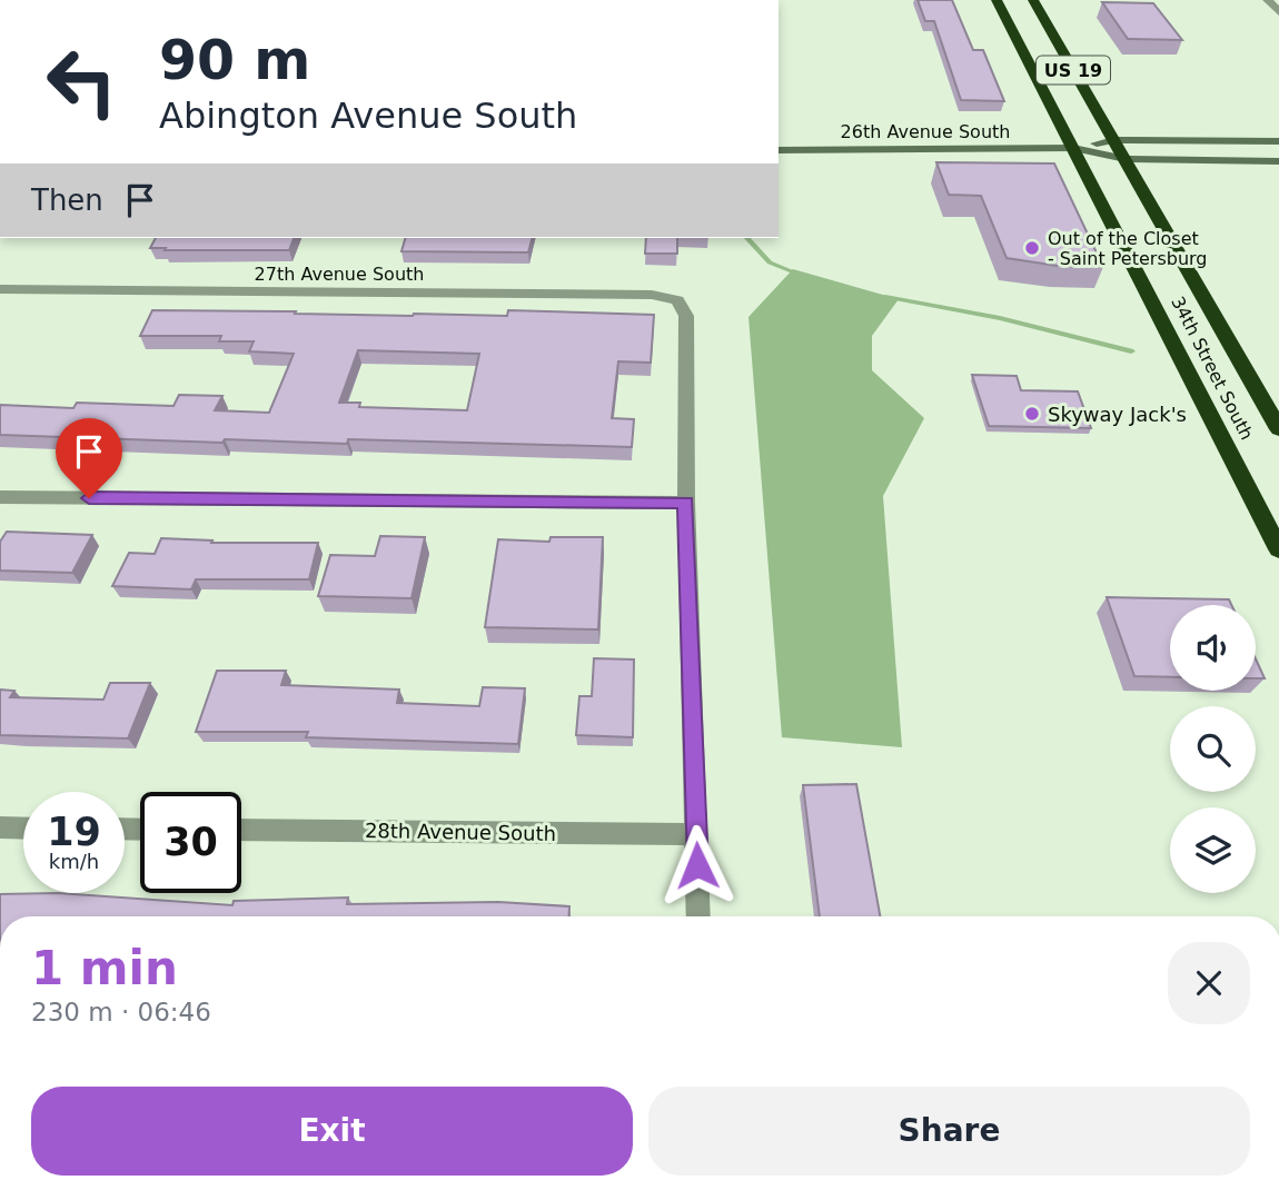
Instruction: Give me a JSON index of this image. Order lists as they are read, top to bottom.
{
  "streets": {
    "highway": ["US 19", "34th Street South"],
    "main road": ["26th Avenue South"],
    "street": ["27th Avenue South", "28th Avenue South"]
  },
  "crossings": [
    ["26th Avenue South", "34th Street South"]
  ],
  "places": ["Out of the Closet - Saint Petersburg", "Skyway Jack's"],
  "page": {
    "turn": ["90 m", "Abington Avenue South"],
    "then": "Then",
    "speed": "19 km/h",
    "limit": "30",
    "heading": ["1 min", "230 m · 06:46"],
    "buttons": ["Exit", "Share"]
  }
}
